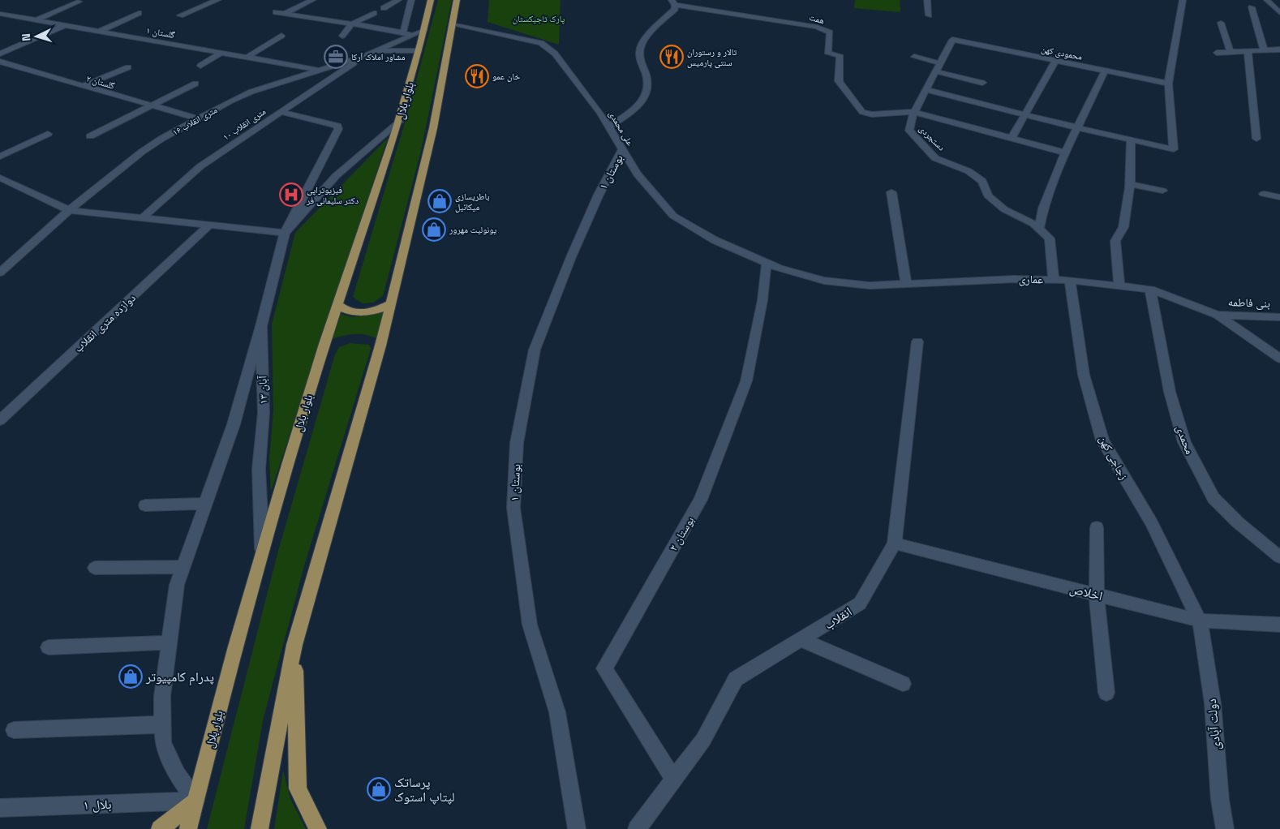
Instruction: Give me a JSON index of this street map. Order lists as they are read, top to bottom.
{
  "streets": {
    "main road": ["بلوار بلال"],
    "street": [
      "همت",
      "گلستان ۱",
      "محمودی کهن",
      "گلستان ۲",
      "۱۶ متری انقلاب",
      "۱۰ متری انقلاب",
      "علی محمدی",
      "دستجردی",
      "بوستان ۱",
      "عماری",
      "بنی فاطمه",
      "دوازده متری انقلاب",
      "۱۳ آبان",
      "محمدی",
      "زجاجی کهن",
      "بوستان ۲",
      "اخلاص",
      "انقلاب",
      "دولت آبادی",
      "بلال ۱"
    ]
  },
  "crossings": [
    ["همت", "دستجردی"],
    ["گلستان ۱", "۱۶ متری انقلاب"],
    ["محمودی کهن", "دستجردی"],
    ["گلستان ۲", "۱۶ متری انقلاب"],
    ["بلوار بلال", "۱۶ متری انقلاب"],
    ["بلوار بلال", "۱۳ آبان"],
    ["بلوار بلال", "بلال ۱"],
    ["۱۶ متری انقلاب", "۱۰ متری انقلاب"],
    ["علی محمدی", "بوستان ۱"],
    ["علی محمدی", "عماری"],
    ["علی محمدی", "بوستان ۲"],
    ["عماری", "بنی فاطمه"],
    ["عماری", "محمدی"],
    ["عماری", "زجاجی کهن"],
    ["عماری", "بوستان ۲"],
    ["زجاجی کهن", "اخلاص"],
    ["زجاجی کهن", "دولت آبادی"],
    ["بوستان ۲", "انقلاب"],
    ["اخلاص", "انقلاب"],
    ["اخلاص", "دولت آبادی"]
  ],
  "parks": ["پارک تاجیکستان"],
  "places": {
    "office": ["مشاور املاک آرکا"],
    "restaurant": ["تالار و رستوران سنتی پارمیس", "خان عمو"],
    "hospital": ["فیزیوتراپی دکتر سلیمانی فر"],
    "shop": [
      "باطریسازی میکائیل",
      "یونولیت مهرور",
      "پدرام کامپیوتر",
      "پرساتک لپتاپ استوک"
    ]
  },
  "north": "left"
}
